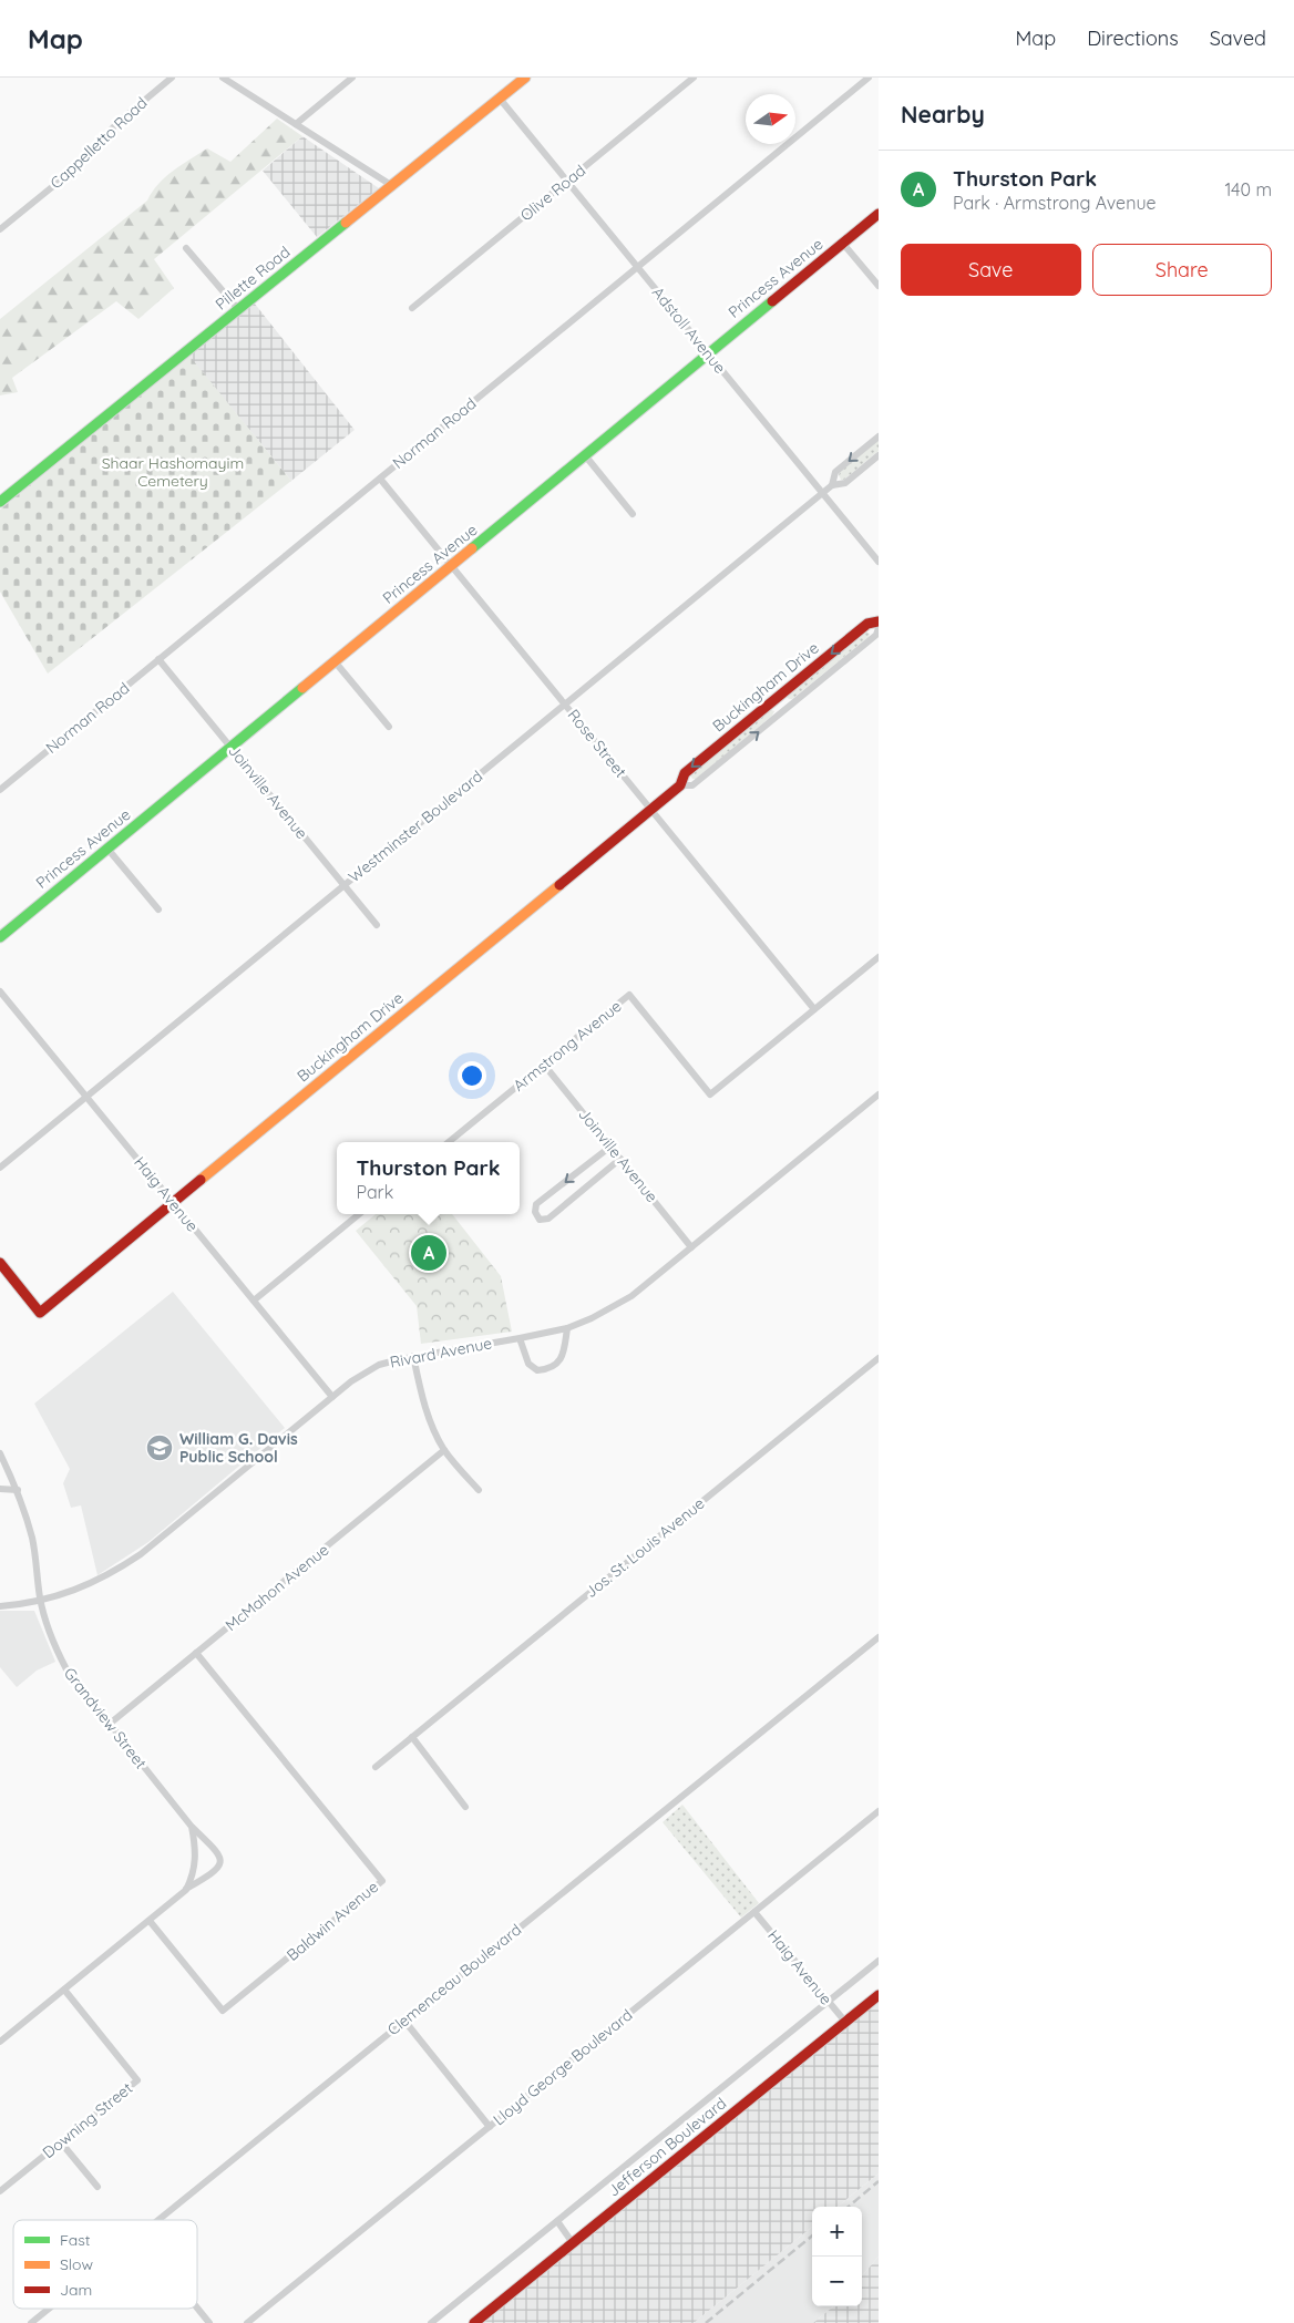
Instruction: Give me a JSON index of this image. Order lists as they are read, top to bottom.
{
  "streets": {
    "street": [
      "Cappelletto Road",
      "Olive Road",
      "Pillette Road",
      "Princess Avenue",
      "Adstoll Avenue",
      "Norman Road",
      "Buckingham Drive",
      "Rose Street",
      "Joinville Avenue",
      "Westminster Boulevard",
      "Armstrong Avenue",
      "Haig Avenue",
      "Rivard Avenue",
      "Jos. St. Louis Avenue",
      "McMahon Avenue",
      "Grandview Street",
      "Baldwin Avenue",
      "Clemenceau Boulevard",
      "Lloyd George Boulevard",
      "Downing Street",
      "Jefferson Boulevard"
    ]
  },
  "crossings": [
    ["Olive Road", "Adstoll Avenue"],
    ["Pillette Road", "Adstoll Avenue"],
    ["Princess Avenue", "Adstoll Avenue"],
    ["Princess Avenue", "Rose Street"],
    ["Princess Avenue", "Joinville Avenue"],
    ["Adstoll Avenue", "Norman Road"],
    ["Adstoll Avenue", "Westminster Boulevard"],
    ["Norman Road", "Rose Street"],
    ["Norman Road", "Joinville Avenue"],
    ["Buckingham Drive", "Rose Street"],
    ["Buckingham Drive", "Haig Avenue"],
    ["Rose Street", "Westminster Boulevard"],
    ["Rose Street", "Armstrong Avenue"],
    ["Joinville Avenue", "Westminster Boulevard"],
    ["Joinville Avenue", "Armstrong Avenue"],
    ["Joinville Avenue", "Rivard Avenue"],
    ["Westminster Boulevard", "Haig Avenue"],
    ["Haig Avenue", "Rivard Avenue"],
    ["Haig Avenue", "Lloyd George Boulevard"],
    ["Haig Avenue", "Jefferson Boulevard"],
    ["Rivard Avenue", "Grandview Street"],
    ["McMahon Avenue", "Grandview Street"],
    ["McMahon Avenue", "Baldwin Avenue"],
    ["Grandview Street", "Baldwin Avenue"],
    ["Grandview Street", "Downing Street"]
  ],
  "parks": ["Shaar Hashomayim Cemetery"],
  "places": {
    "school or university": ["William G. Davis Public School"]
  },
  "legend": ["Fast", "Slow", "Jam"],
  "north": "right",
  "page": {
    "header": "Map",
    "nav": ["Map", "Directions", "Saved"],
    "heading": "Nearby",
    "list": [
      {
        "mark": "A",
        "name": "Thurston Park",
        "note": "Park · Armstrong Avenue",
        "value": "140 m"
      }
    ],
    "buttons": ["Save", "Share"],
    "popup": ["Thurston Park", "Park"],
    "pins": "A",
    "map_buttons": ["+", "−"]
  }
}
